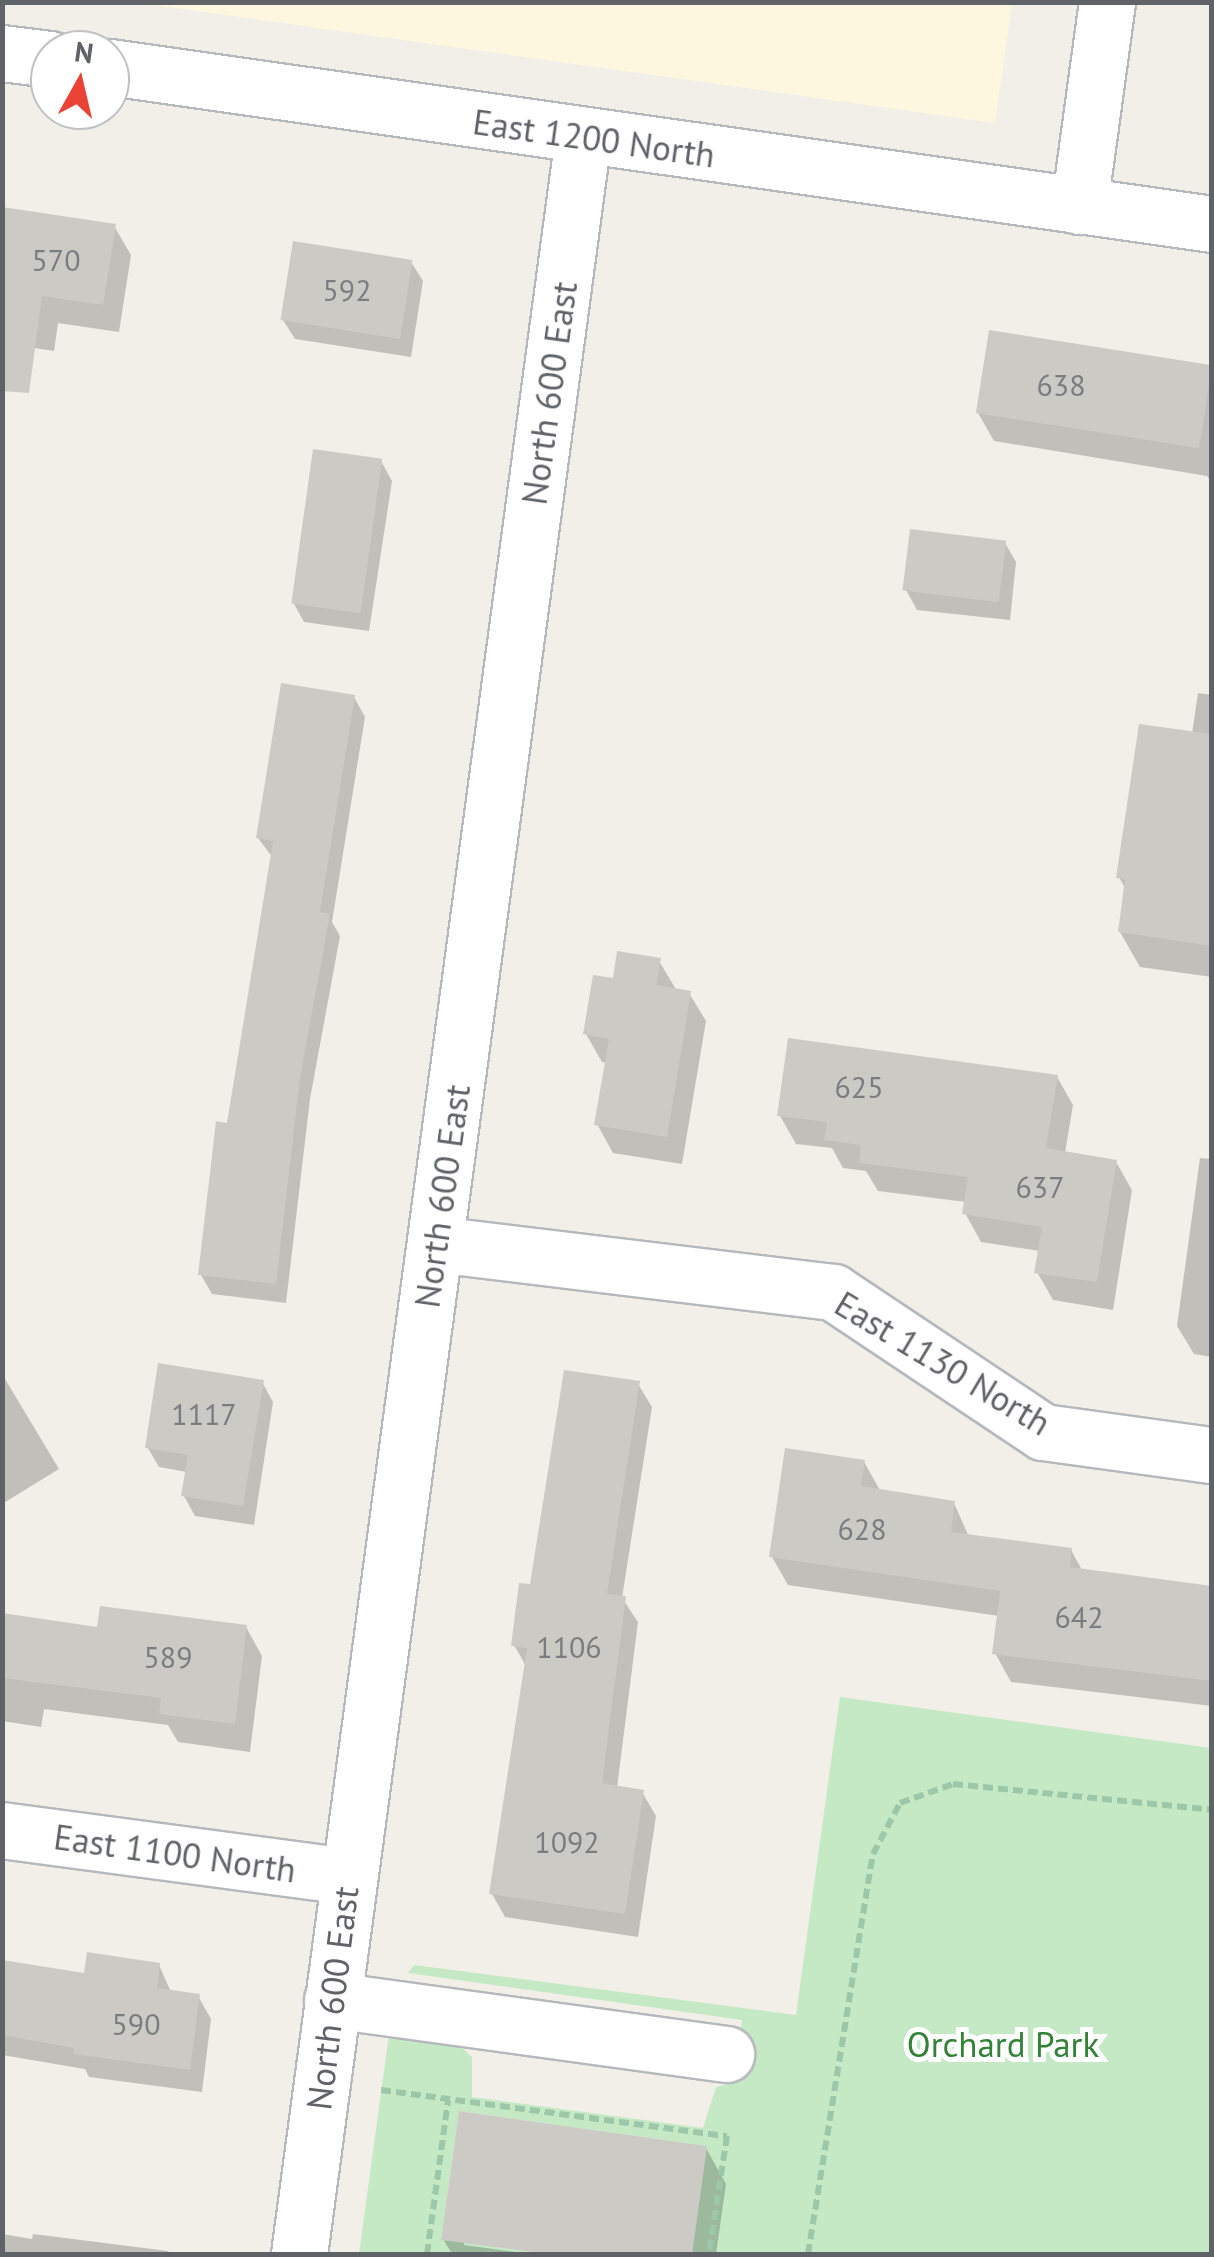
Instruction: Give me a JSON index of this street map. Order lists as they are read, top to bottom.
{
  "streets": {
    "street": [
      "East 1200 North",
      "North 600 East",
      "East 1130 North",
      "East 1100 North"
    ]
  },
  "crossings": [
    ["East 1200 North", "North 600 East"],
    ["North 600 East", "East 1130 North"],
    ["North 600 East", "East 1100 North"]
  ],
  "parks": ["Orchard Park"],
  "house_numbers": [
    "570",
    "592",
    "638",
    "625",
    "637",
    "1117",
    "628",
    "642",
    "1106",
    "589",
    "1092",
    "590"
  ],
  "north": "top"
}
